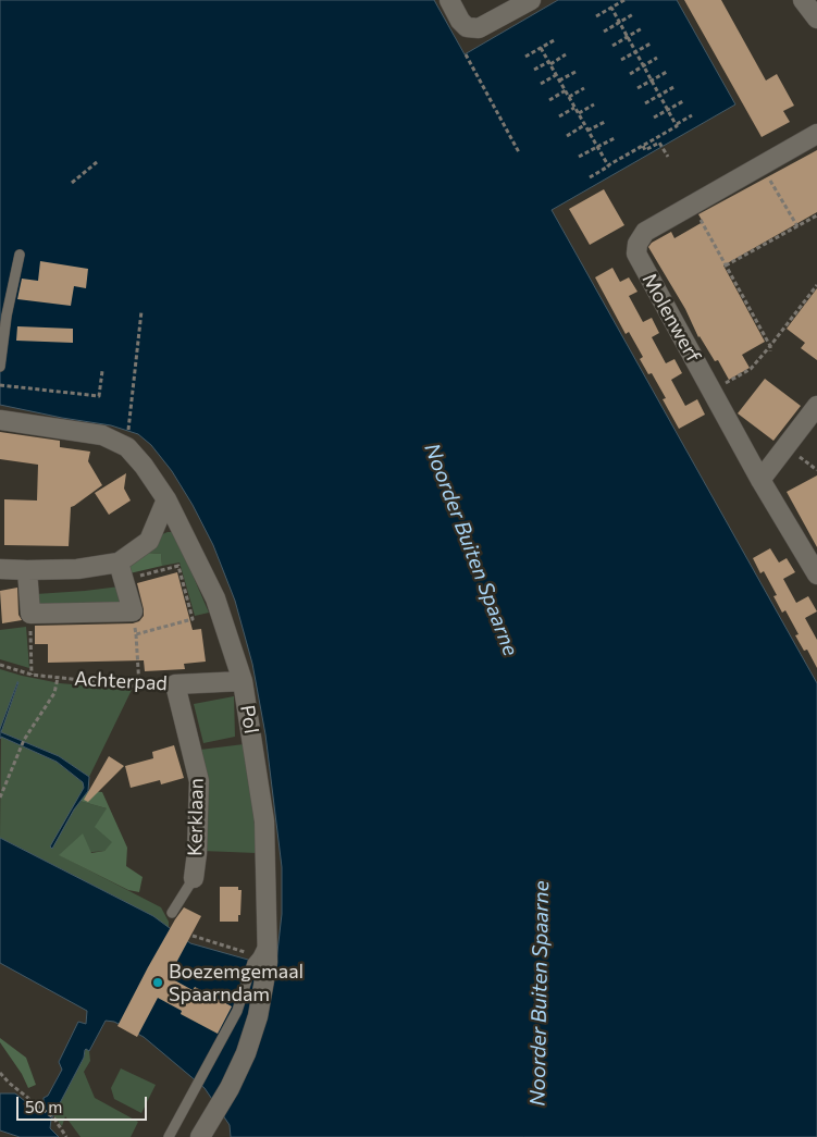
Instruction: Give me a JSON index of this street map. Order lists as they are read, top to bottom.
{
  "streets": {
    "street": [
      "Molenwerf",
      "Achterpad",
      "Pol",
      "Kerklaan"
    ]
  },
  "crossings": [
    ["Achterpad", "Pol"],
    ["Achterpad", "Kerklaan"]
  ],
  "water": ["Noorder Buiten Spaarne"],
  "places": ["Boezemgemaal Spaarndam"],
  "scale_bar": "50 m"
}
